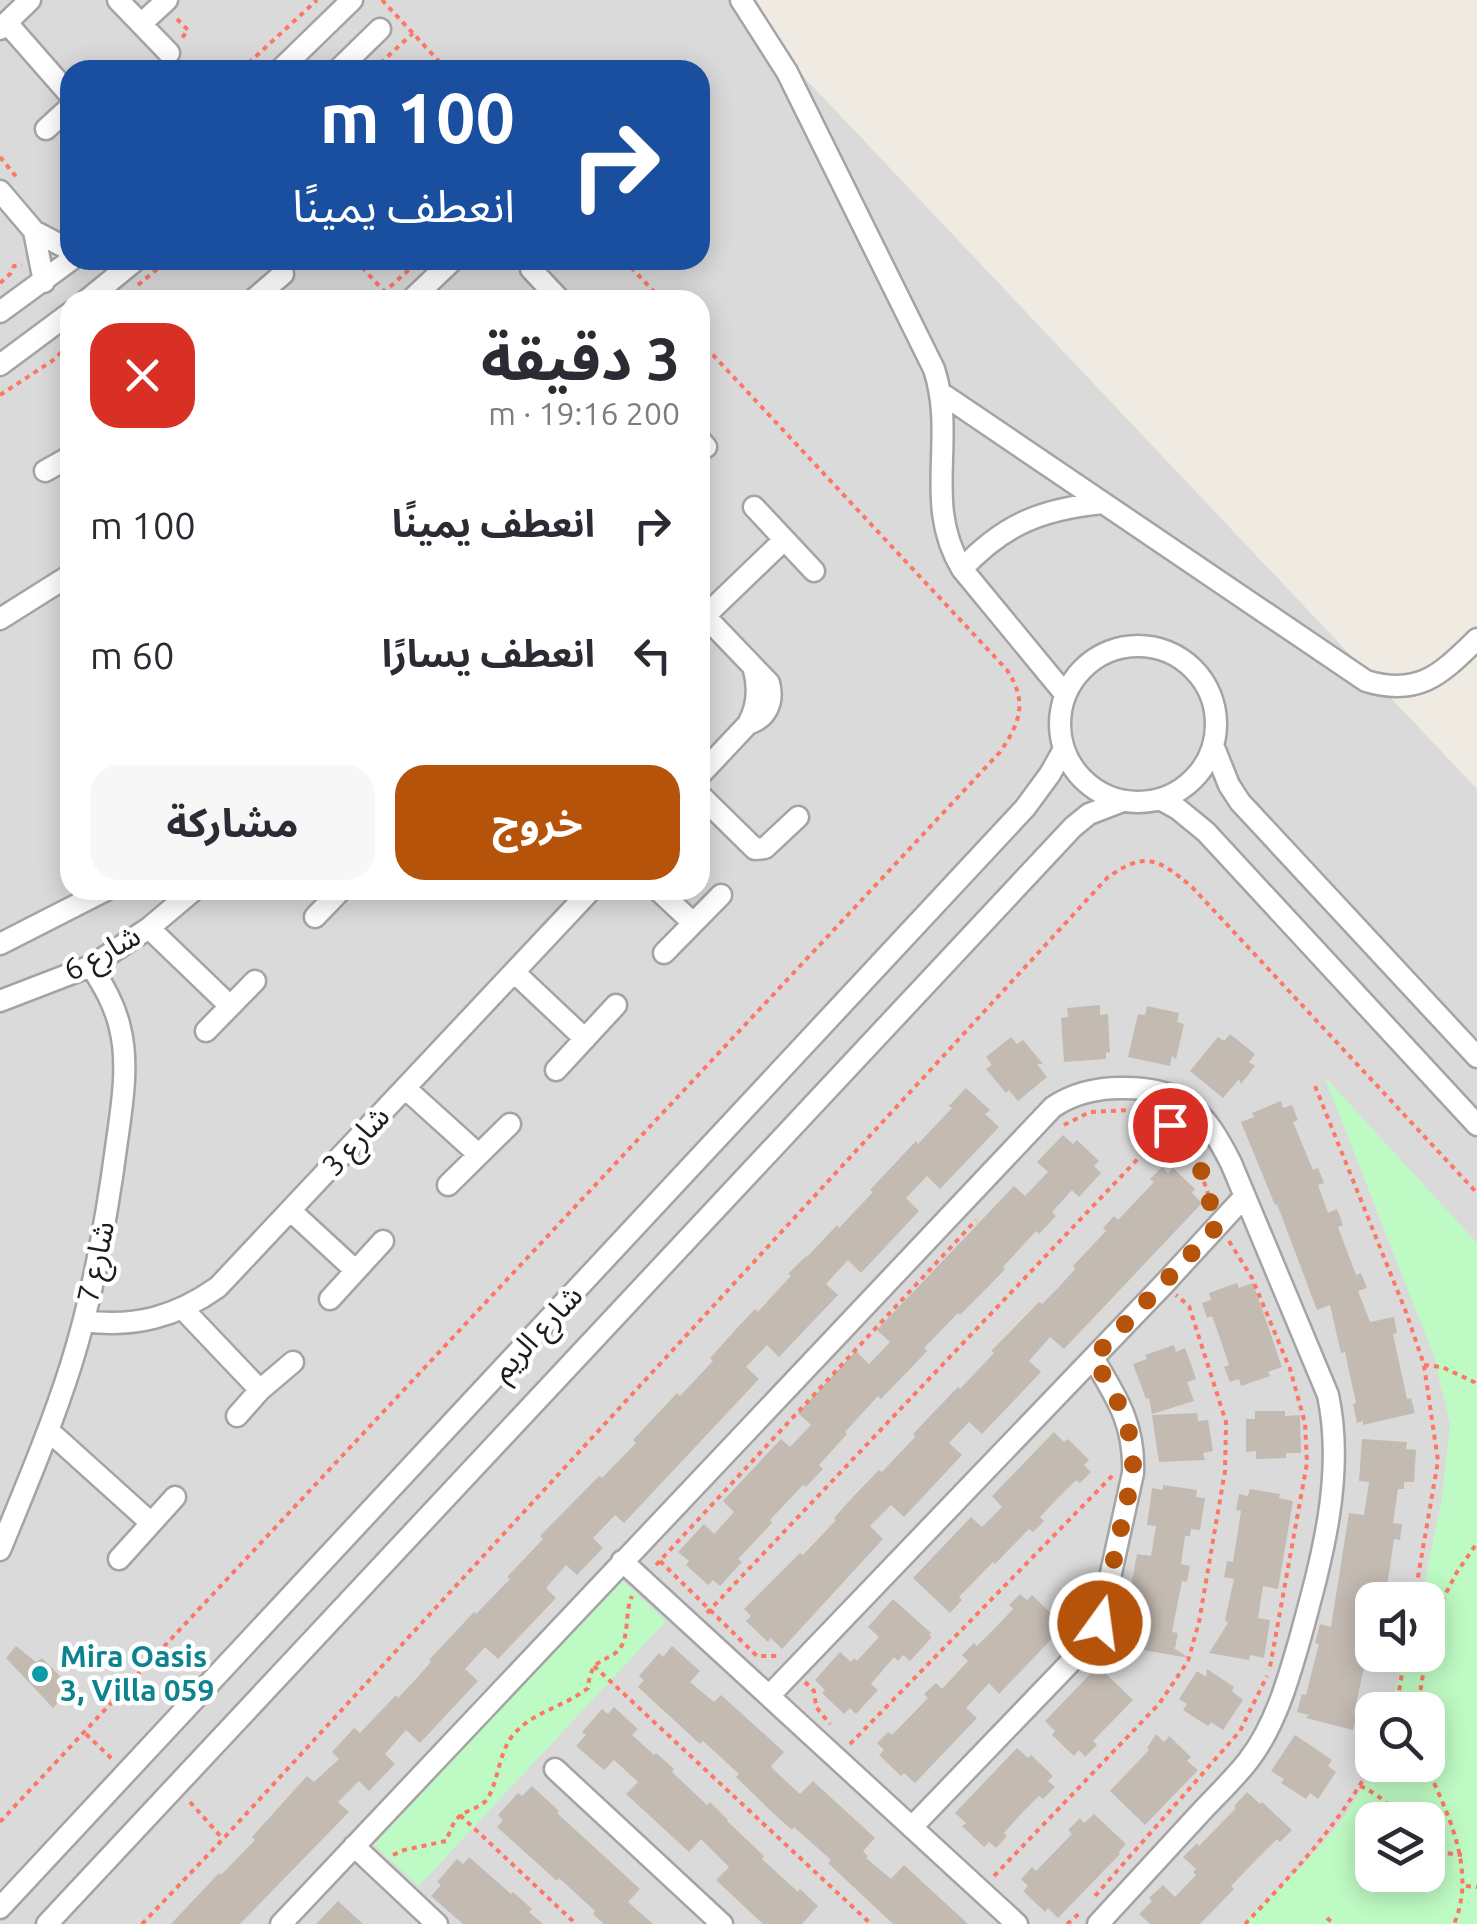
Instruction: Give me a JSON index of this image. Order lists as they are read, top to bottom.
{
  "streets": {
    "street": [
      "شارع 6",
      "شارع 3",
      "شارع 7",
      "شارع الريم"
    ]
  },
  "crossings": [
    ["شارع 6", "شارع 7"],
    ["شارع 3", "شارع 7"]
  ],
  "places": ["Mira Oasis 3, Villa 059"],
  "page": {
    "turn": ["100 m", "انعطف يمينًا"],
    "heading": ["3 دقيقة", "200 m · 19:16"],
    "list": [
      {
        "name": "انعطف يمينًا",
        "value": "100 m"
      },
      {
        "name": "انعطف يسارًا",
        "value": "60 m"
      }
    ],
    "buttons": ["خروج", "مشاركة"]
  }
}
